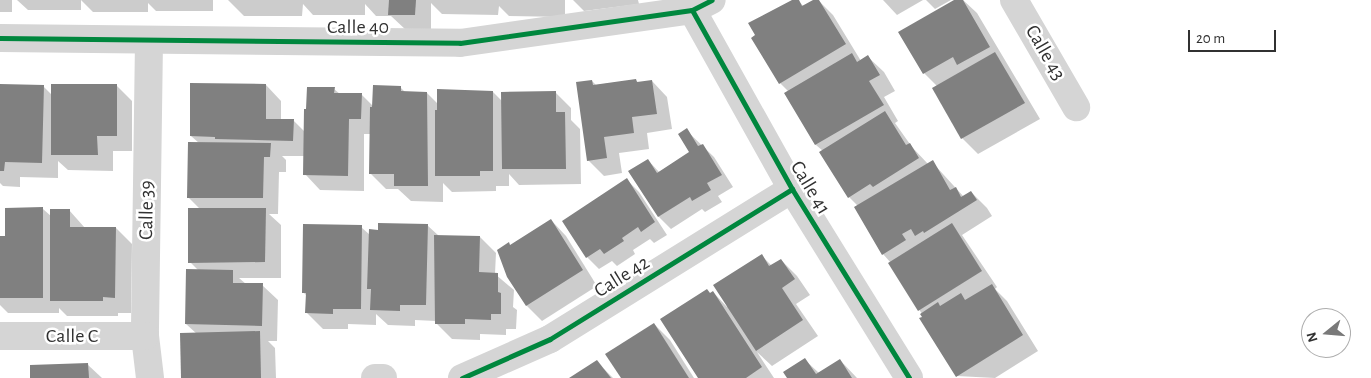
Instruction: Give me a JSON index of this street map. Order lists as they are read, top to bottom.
{
  "streets": {
    "street": [
      "Calle 40",
      "Calle 43",
      "Calle 41",
      "Calle 39",
      "Calle 42",
      "Calle C"
    ]
  },
  "crossings": [
    ["Calle 40", "Calle 41"],
    ["Calle 40", "Calle 39"],
    ["Calle 41", "Calle 42"],
    ["Calle 39", "Calle C"]
  ],
  "scale_bar": "20 m",
  "north": "left"
}
